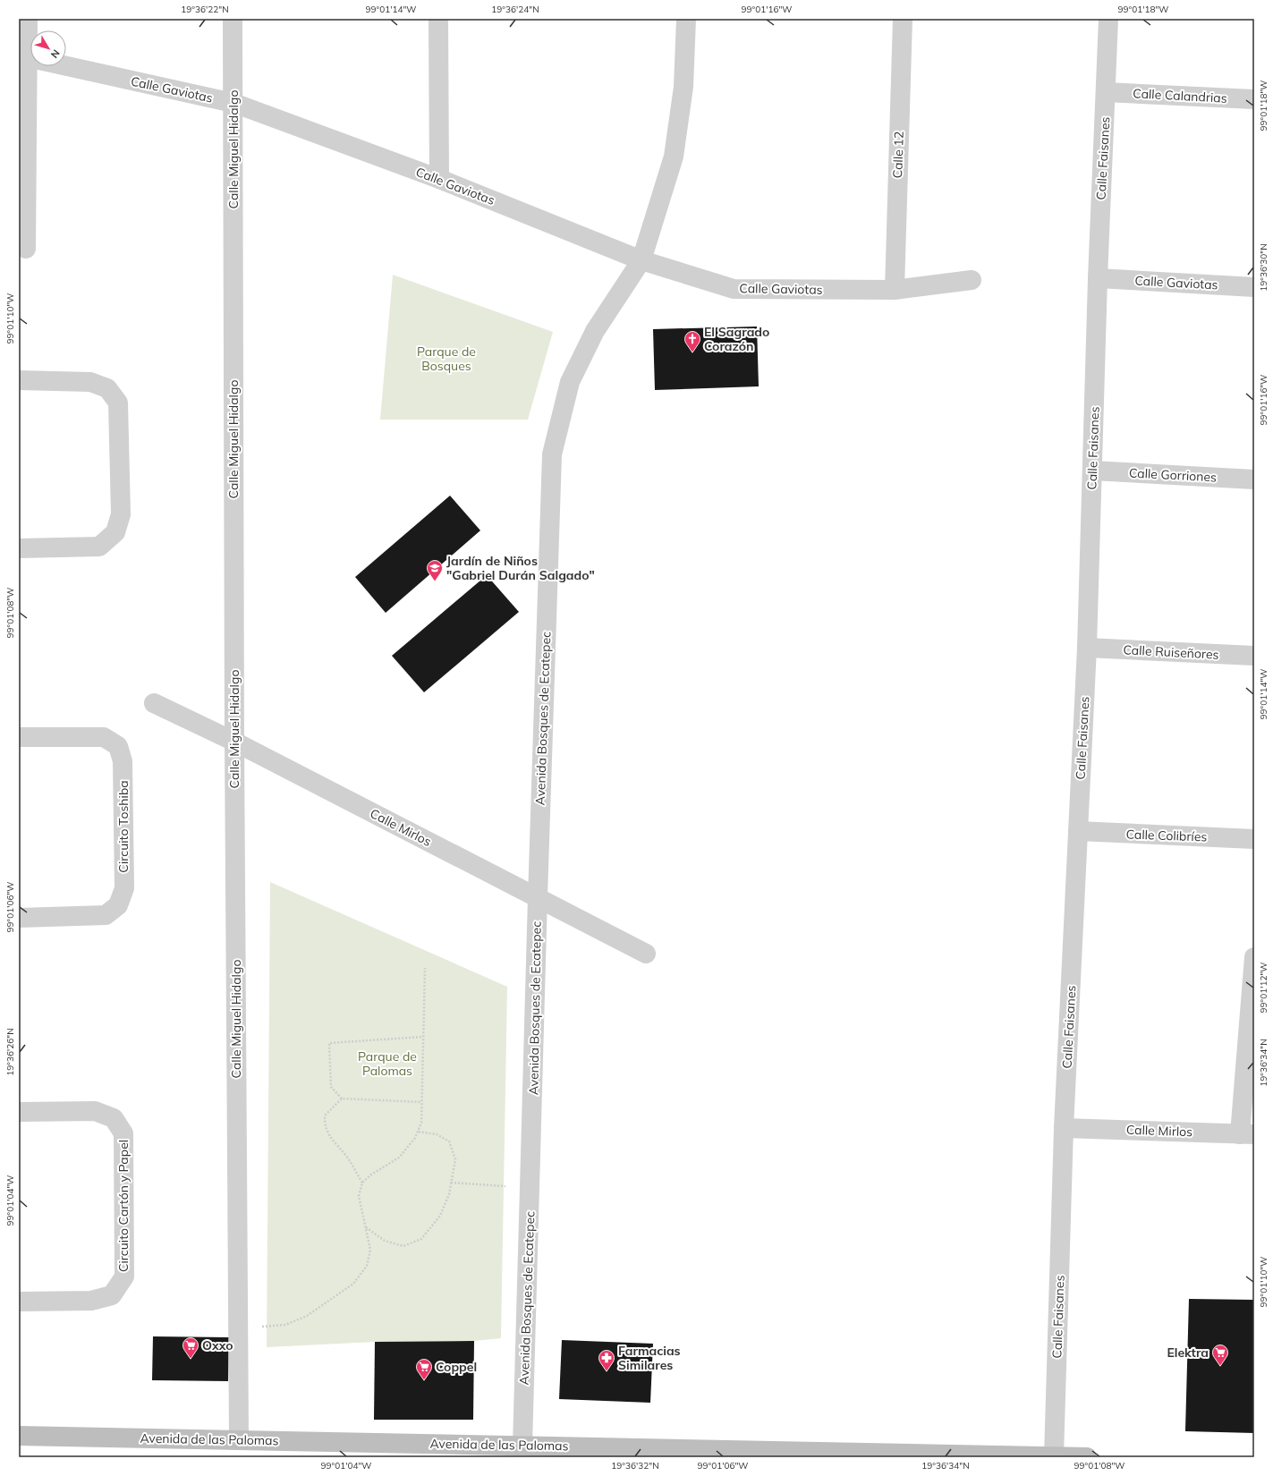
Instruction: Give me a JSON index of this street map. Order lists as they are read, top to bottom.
{
  "streets": {
    "main road": ["Avenida de las Palomas"],
    "street": [
      "Calle Gaviotas",
      "Calle Calandrias",
      "Calle Miguel Hidalgo",
      "Calle 12",
      "Calle Faisanes",
      "Calle Gorriones",
      "Calle Ruiseñores",
      "Avenida Bosques de Ecatepec",
      "Circuito Toshiba",
      "Calle Mirlos",
      "Calle Colibríes",
      "Circuito Cartón y Papel"
    ]
  },
  "crossings": [
    ["Calle Gaviotas", "Calle Miguel Hidalgo"],
    ["Calle Gaviotas", "Calle 12"],
    ["Calle Gaviotas", "Calle Faisanes"],
    ["Calle Gaviotas", "Avenida Bosques de Ecatepec"],
    ["Calle Calandrias", "Calle Faisanes"],
    ["Calle Miguel Hidalgo", "Calle Mirlos"],
    ["Calle Miguel Hidalgo", "Avenida de las Palomas"],
    ["Calle Faisanes", "Calle Gorriones"],
    ["Calle Faisanes", "Calle Ruiseñores"],
    ["Calle Faisanes", "Calle Mirlos"],
    ["Calle Faisanes", "Calle Colibríes"],
    ["Calle Faisanes", "Avenida de las Palomas"],
    ["Avenida Bosques de Ecatepec", "Calle Mirlos"],
    ["Avenida Bosques de Ecatepec", "Avenida de las Palomas"]
  ],
  "parks": ["Parque de Bosques", "Parque de Palomas"],
  "places": {
    "church": ["El Sagrado Corazón"],
    "school or university": ["Jardín de Niños \"Gabriel Durán Salgado\""],
    "supermarket": ["Oxxo", "Elektra", "Coppel"],
    "pharmacy": ["Farmacias Similares"]
  },
  "north": "bottom right",
  "coordinates": [
    "19°36'22\"N",
    "99°01'14\"W",
    "19°36'24\"N",
    "99°01'16\"W",
    "99°01'18\"W",
    "19°36'30\"N",
    "99°01'10\"W",
    "99°01'08\"W",
    "99°01'06\"W",
    "99°01'12\"W",
    "19°36'26\"N",
    "19°36'34\"N",
    "99°01'04\"W",
    "19°36'32\"N"
  ]
}
